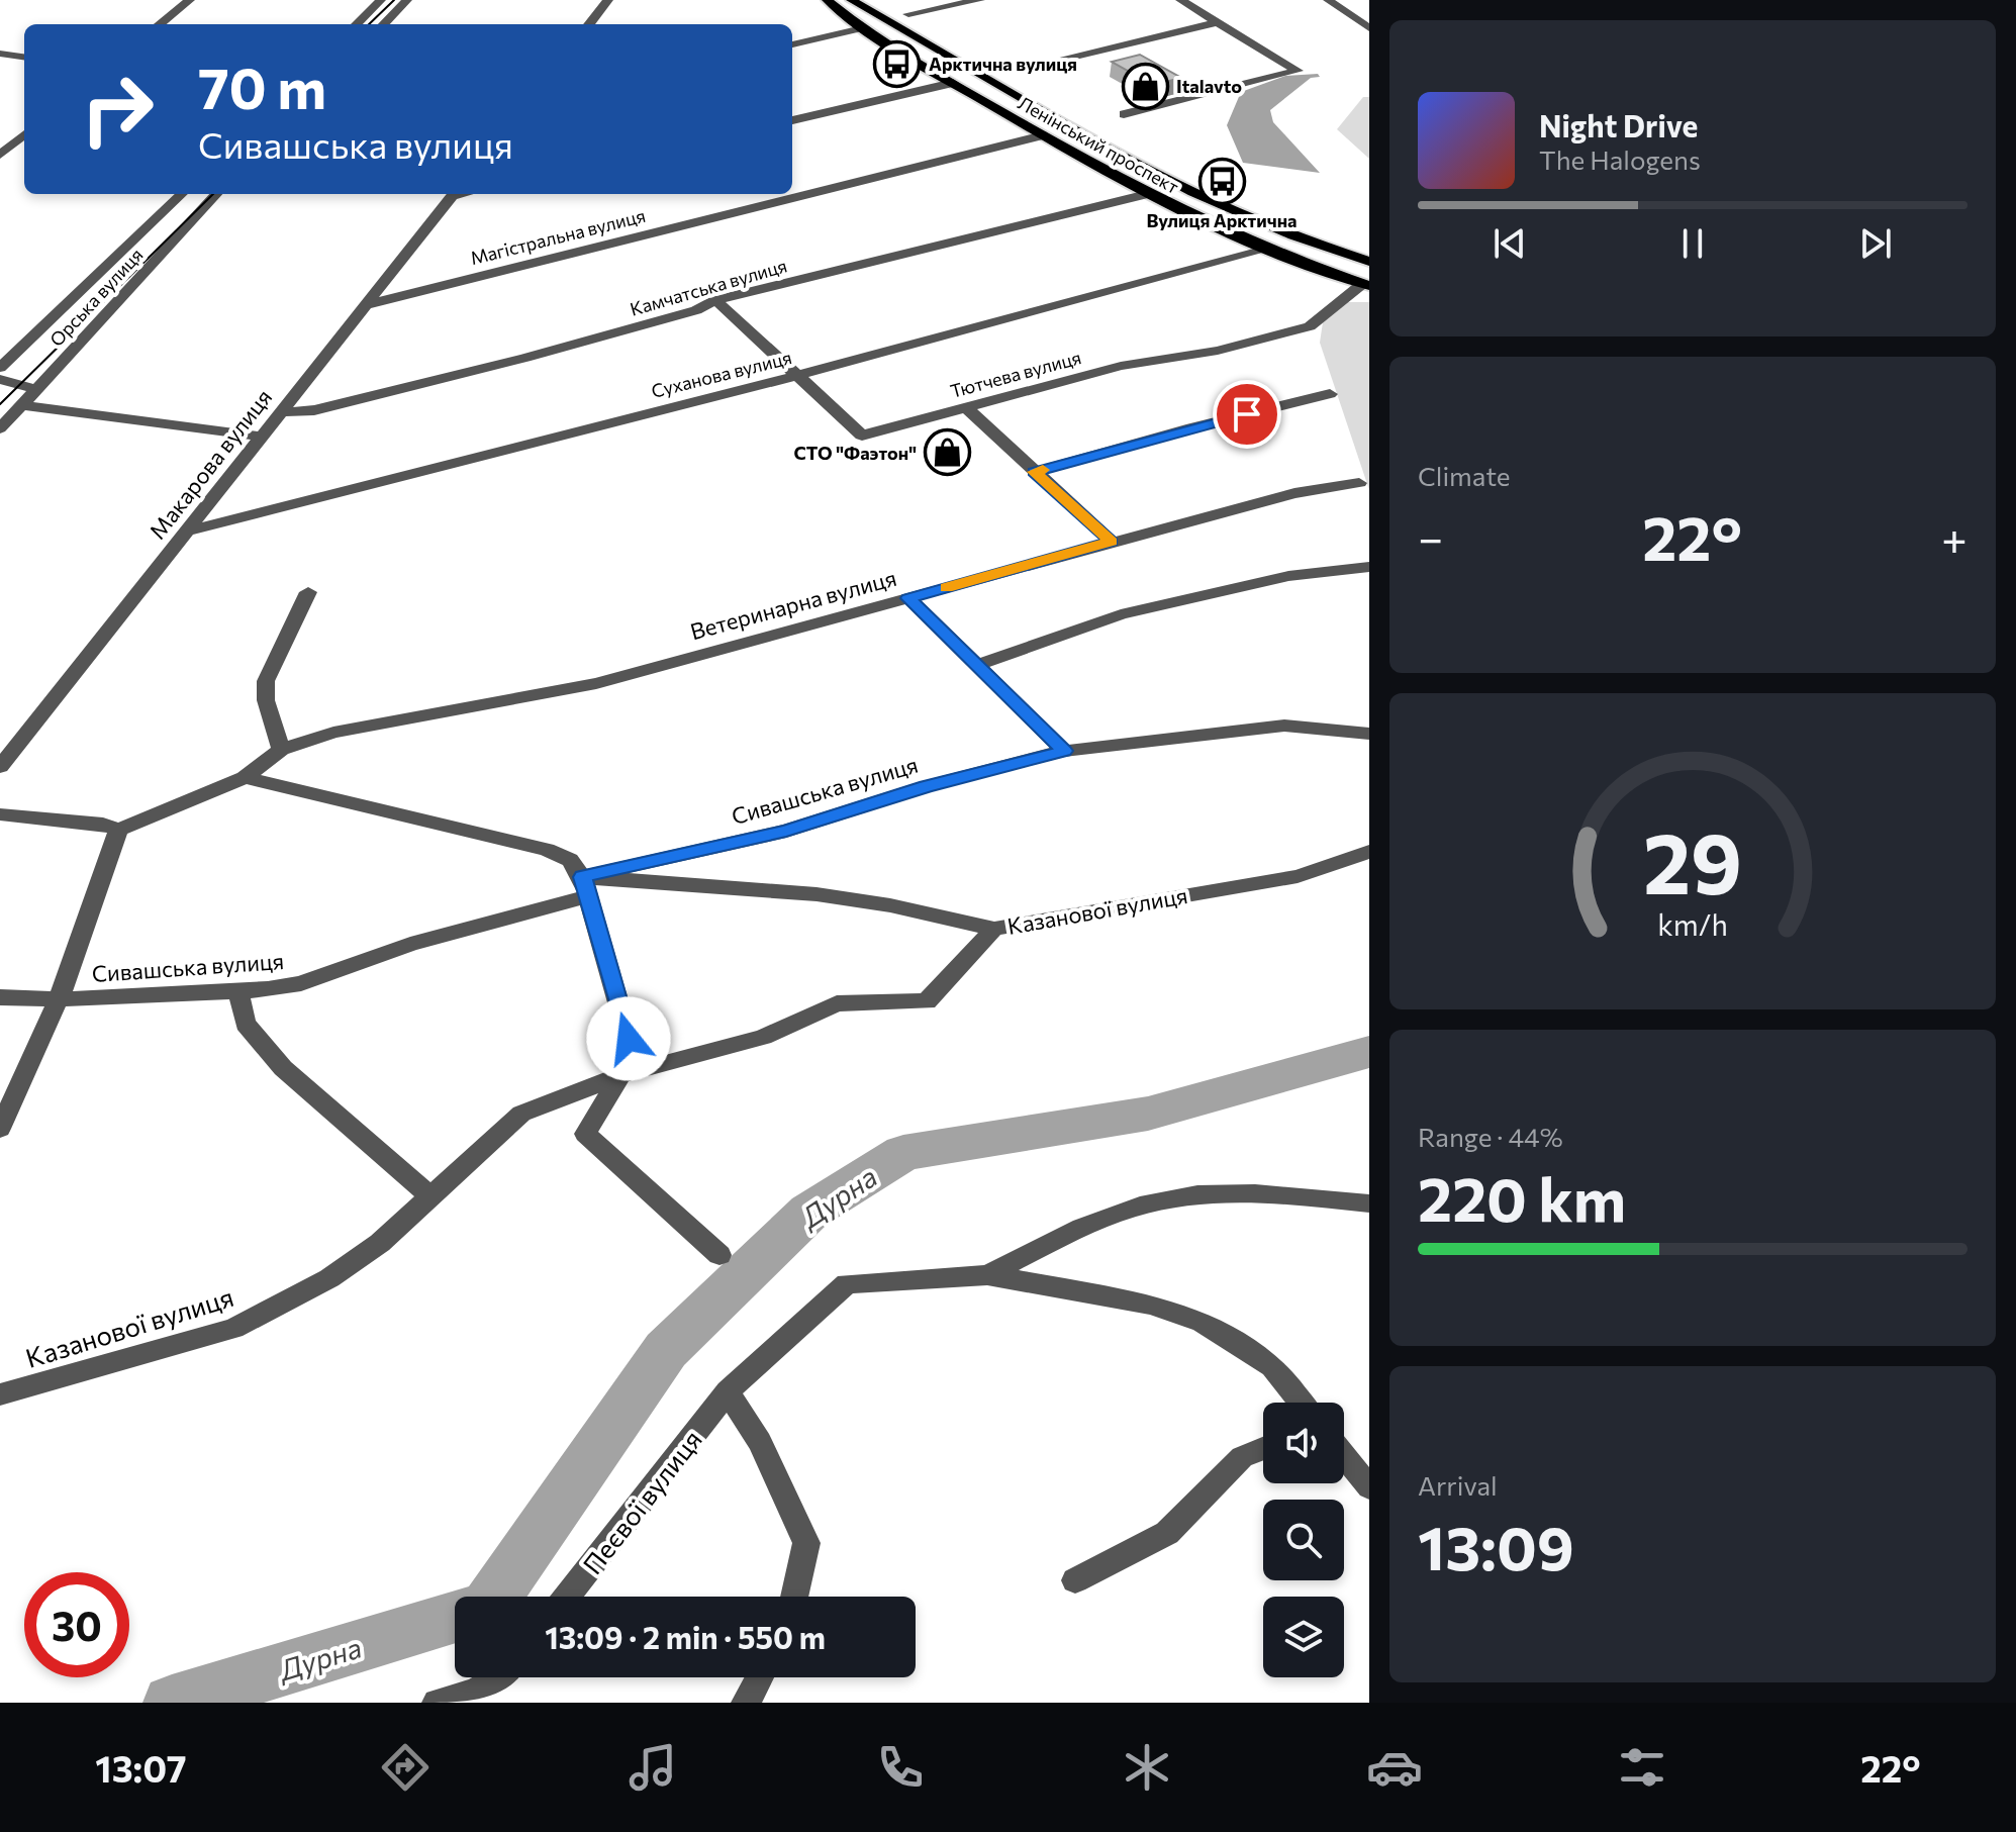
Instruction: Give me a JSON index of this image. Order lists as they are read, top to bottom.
{
  "streets": {
    "main road": ["Ленінський проспект"],
    "street": [
      "Магістральна вулиця",
      "Камчатська вулиця",
      "Орська вулиця",
      "Суханова вулиця",
      "Тютчева вулиця",
      "Макарова вулиця",
      "Ветеринарна вулиця",
      "Сивашська вулиця",
      "Казанової вулиця",
      "Пеєвої вулиця"
    ]
  },
  "crossings": [
    ["Ленінський проспект", "Магістральна вулиця"],
    ["Ленінський проспект", "Камчатська вулиця"],
    ["Ленінський проспект", "Суханова вулиця"],
    ["Ленінський проспект", "Тютчева вулиця"],
    ["Магістральна вулиця", "Макарова вулиця"],
    ["Камчатська вулиця", "Тютчева вулиця"],
    ["Камчатська вулиця", "Макарова вулиця"],
    ["Суханова вулиця", "Тютчева вулиця"],
    ["Суханова вулиця", "Макарова вулиця"],
    ["Сивашська вулиця", "Казанової вулиця"]
  ],
  "water": ["Дурна"],
  "places": {
    "bus stop": ["Арктична вулиця", "Вулиця Арктична"],
    "shop": ["Italavto", "СТО \"Фаэтон\""]
  },
  "page": {
    "turn": ["70 m", "Сивашська вулиця"],
    "song": ["Night Drive", "The Halogens"],
    "tile": [
      "Climate",
      ["Range · 44%", "220 km"],
      ["Arrival", "13:09"]
    ],
    "heat": ["−", "22°", "+"],
    "limit": "30",
    "trip": "13:09 · 2 min · 550 m",
    "tabs": ["13:07", "22°"],
    "gauge": ["29", "km/h"]
  }
}
